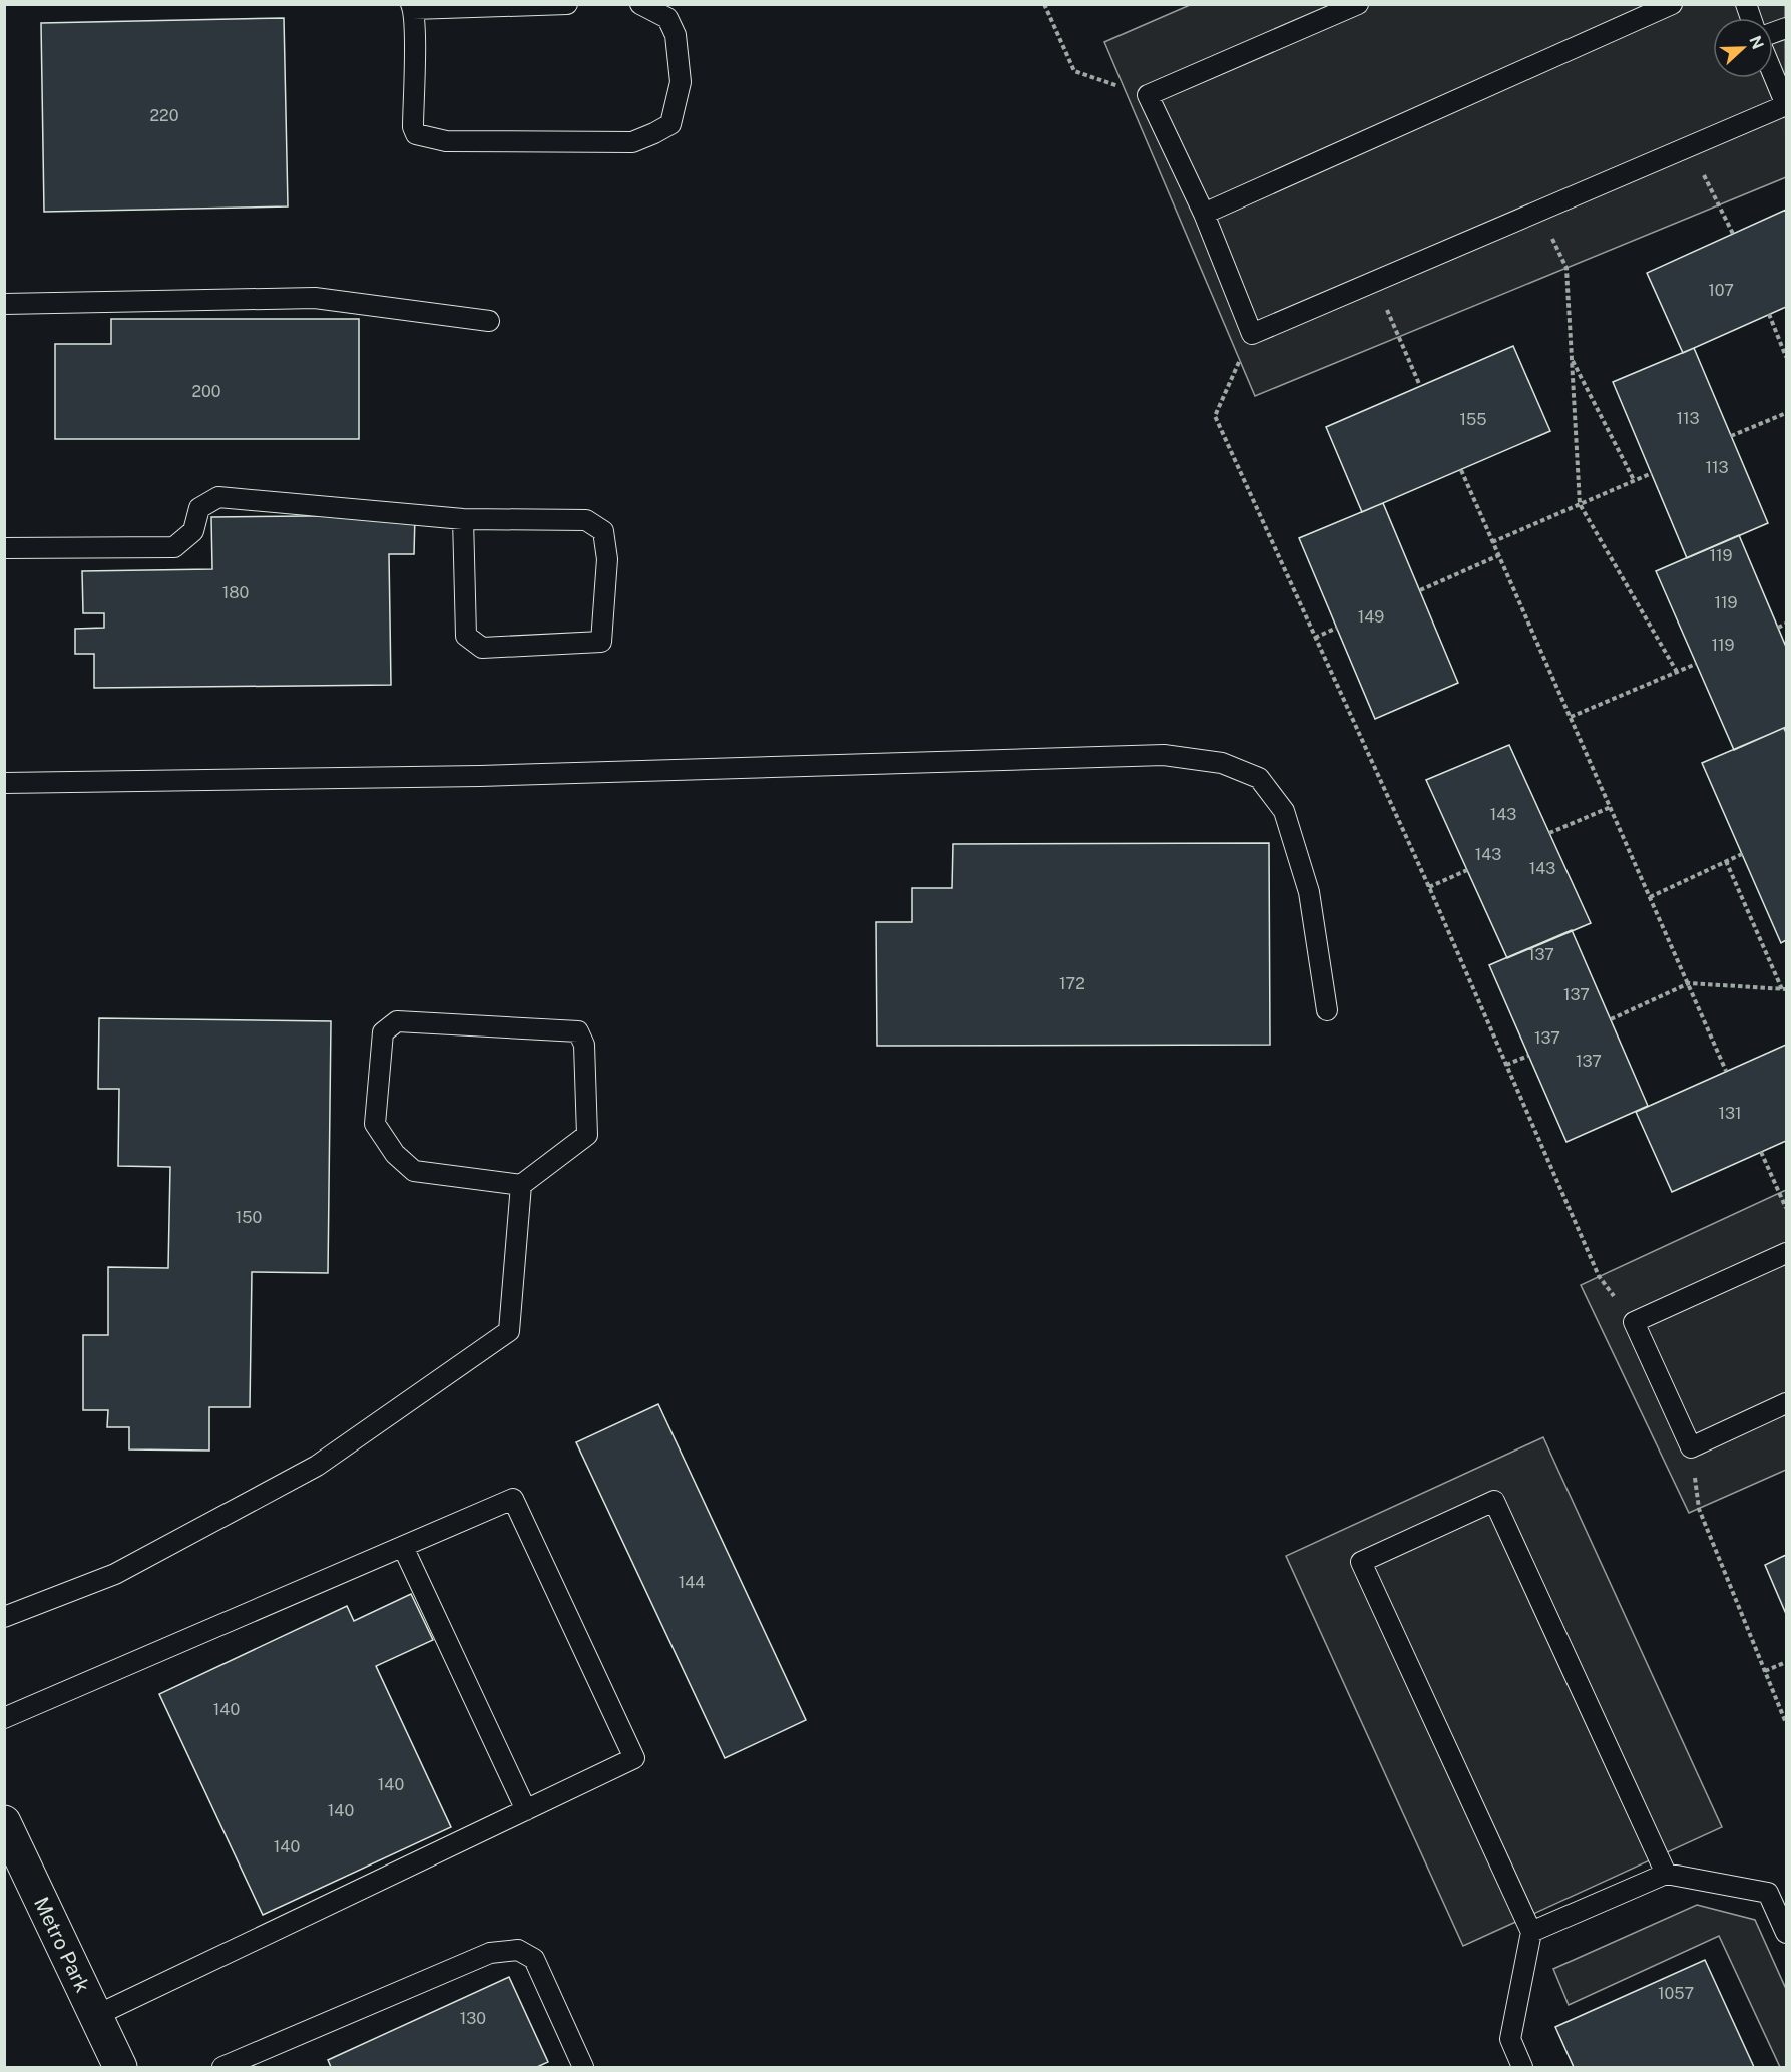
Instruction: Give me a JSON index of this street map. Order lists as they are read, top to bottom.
{
  "streets": {
    "street": ["Metro Park"]
  },
  "house_numbers": [
    "220",
    "107",
    "200",
    "113",
    "155",
    "113",
    "119",
    "180",
    "119",
    "149",
    "119",
    "143",
    "143",
    "143",
    "137",
    "172",
    "137",
    "137",
    "137",
    "131",
    "150",
    "144",
    "140",
    "140",
    "140",
    "140",
    "1057",
    "130"
  ],
  "north": "right"
}
